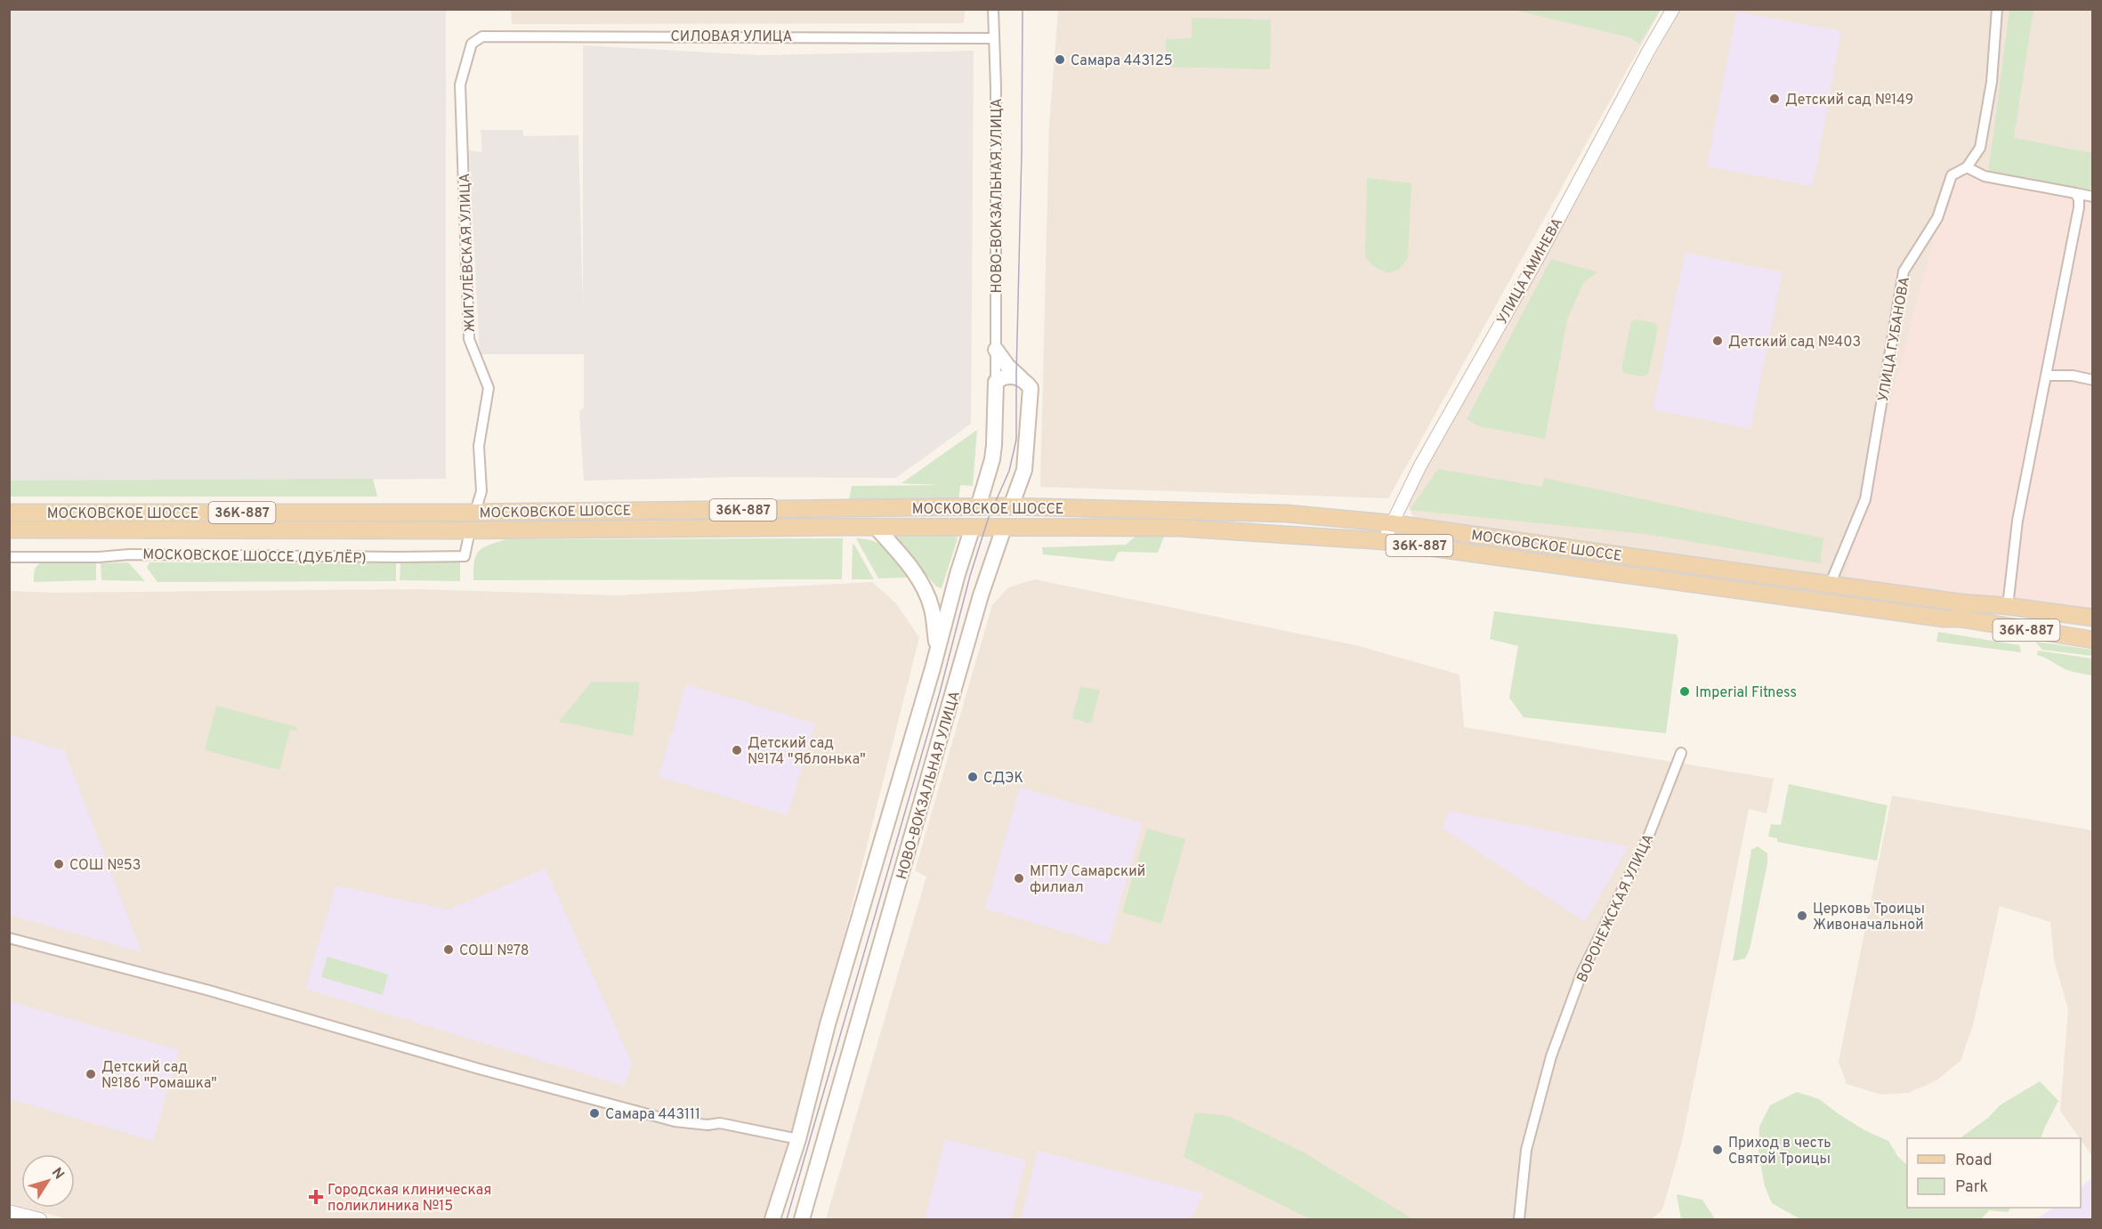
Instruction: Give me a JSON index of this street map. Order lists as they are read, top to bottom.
{
  "streets": {
    "main road": ["НОВО-ВОКЗАЛЬНАЯ УЛИЦА", "МОСКОВСКОЕ ШОССЕ", "36К-887"],
    "street": [
      "СИЛОВАЯ УЛИЦА",
      "ЖИГУЛЁВСКАЯ УЛИЦА",
      "УЛИЦА АМИНЕВА",
      "УЛИЦА ГУБАНОВА",
      "МОСКОВСКОЕ ШОССЕ (ДУБЛЁР)",
      "ВОРОНЕЖСКАЯ УЛИЦА"
    ]
  },
  "crossings": [
    ["СИЛОВАЯ УЛИЦА", "НОВО-ВОКЗАЛЬНАЯ УЛИЦА"],
    ["СИЛОВАЯ УЛИЦА", "ЖИГУЛЁВСКАЯ УЛИЦА"],
    ["НОВО-ВОКЗАЛЬНАЯ УЛИЦА", "МОСКОВСКОЕ ШОССЕ"],
    ["ЖИГУЛЁВСКАЯ УЛИЦА", "МОСКОВСКОЕ ШОССЕ"],
    ["ЖИГУЛЁВСКАЯ УЛИЦА", "МОСКОВСКОЕ ШОССЕ (ДУБЛЁР)"],
    ["УЛИЦА АМИНЕВА", "МОСКОВСКОЕ ШОССЕ"],
    ["УЛИЦА ГУБАНОВА", "МОСКОВСКОЕ ШОССЕ"],
    ["МОСКОВСКОЕ ШОССЕ", "МОСКОВСКОЕ ШОССЕ (ДУБЛЁР)"]
  ],
  "places": {
    "other": [
      "Самара 443125",
      "Детский сад №149",
      "Детский сад №403",
      "Imperial Fitness",
      "Детский сад №174 \"Яблонька\"",
      "СДЭК",
      "СОШ №53",
      "МГПУ Самарский филиал",
      "Церковь Троицы Живоначальной",
      "СОШ №78",
      "Детский сад №186 \"Ромашка\"",
      "Самара 443111",
      "Приход в честь Святой Троицы"
    ],
    "health": ["Городская клиническая поликлиника №15"]
  },
  "legend": ["Road", "Park"],
  "north": "top right"
}
